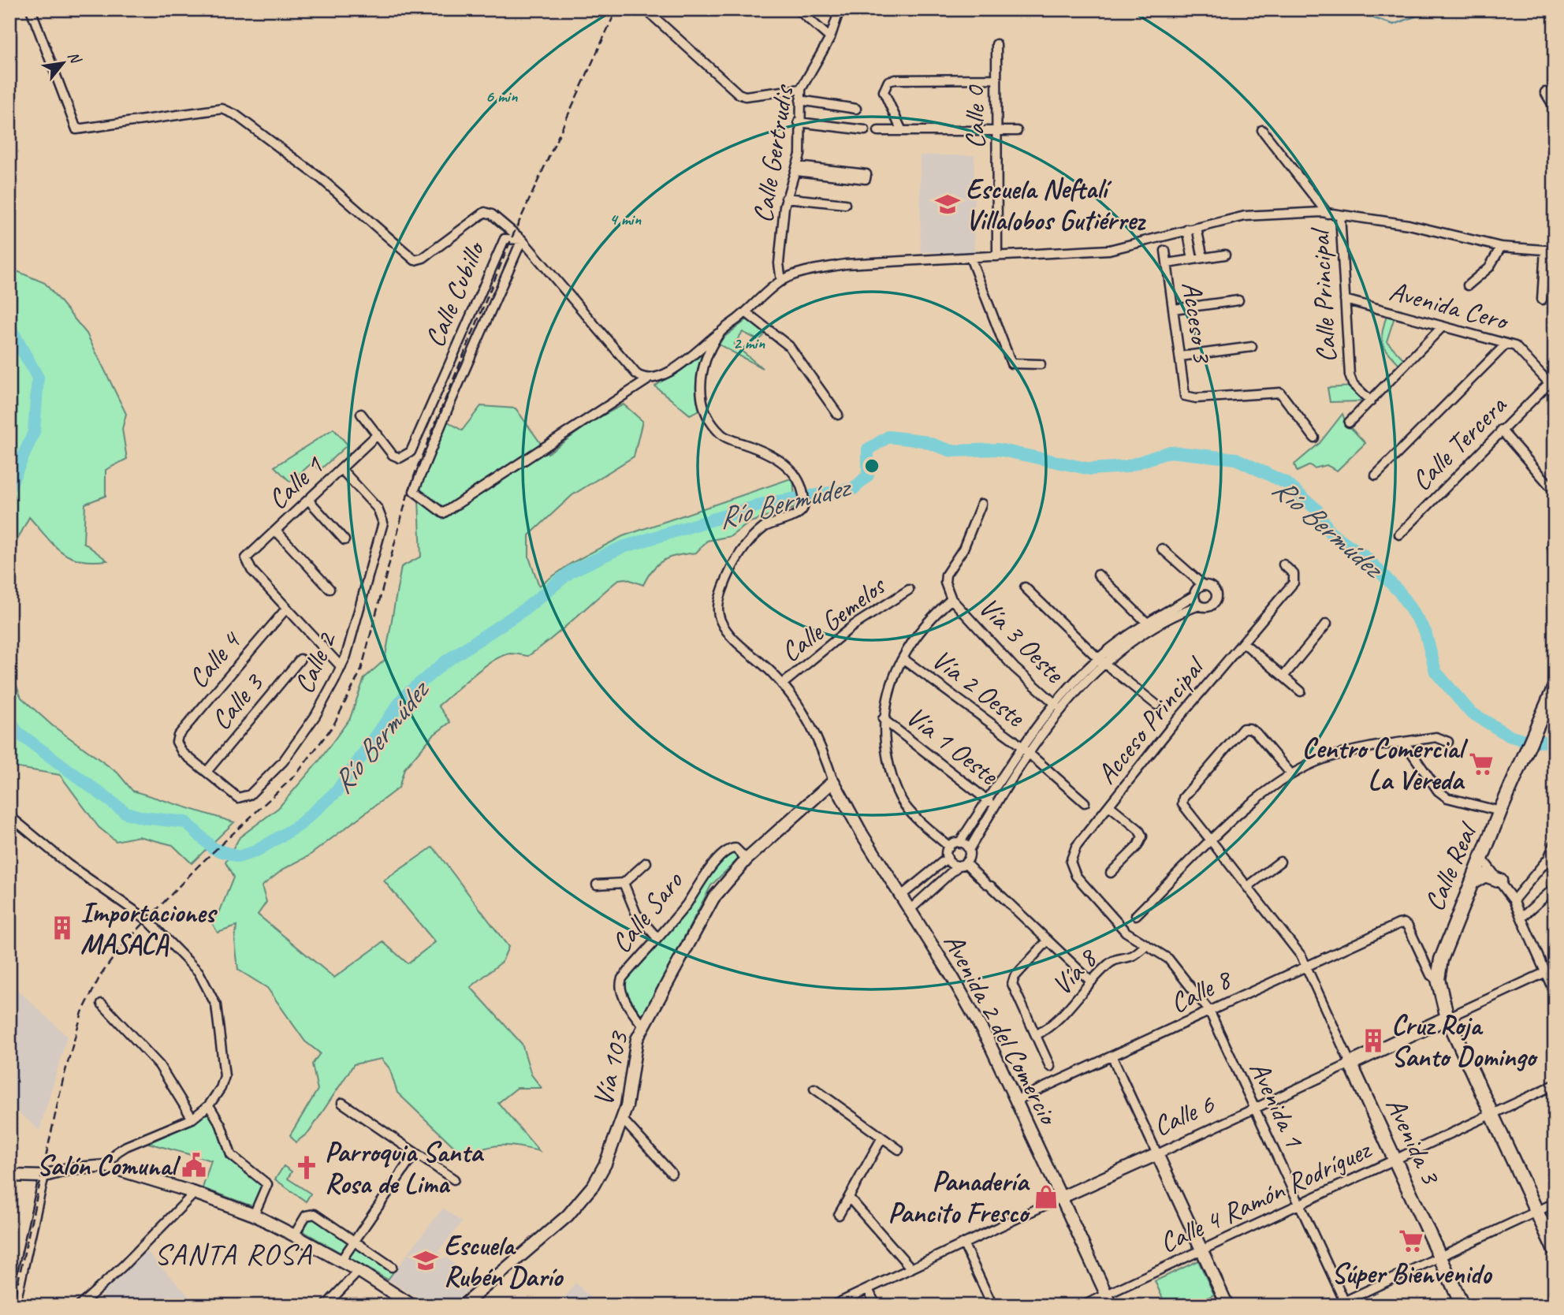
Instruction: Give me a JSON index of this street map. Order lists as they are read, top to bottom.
{
  "streets": {
    "main road": [
      "Calle Real",
      "Avenida 2 del Comercio",
      "Vía 103",
      "Calle 6",
      "Avenida 3"
    ],
    "street": [
      "Calle 0",
      "Calle Gertrudis",
      "Calle Cubillo",
      "Calle Principal",
      "Avenida Cero",
      "Acceso 3",
      "Calle Tercera",
      "Calle 1",
      "Calle Gemelos",
      "Vía 3 Oeste",
      "Calle 4",
      "Calle 2",
      "Vía 2 Oeste",
      "Calle 3",
      "Acceso Principal",
      "Vía 1 Oeste",
      "Calle Saro",
      "Vía 8",
      "Calle 8",
      "Avenida 1",
      "Calle 4 Ramón Rodríguez"
    ]
  },
  "crossings": [
    ["Calle Cubillo", "Calle 1"],
    ["Calle Principal", "Avenida Cero"],
    ["Avenida Cero", "Calle Tercera"],
    ["Calle 1", "Calle 4"],
    ["Calle 1", "Calle 2"],
    ["Calle 4", "Calle 2"],
    ["Calle 4", "Calle 3"],
    ["Calle 2", "Calle 3"],
    ["Acceso Principal", "Avenida 1"],
    ["Calle Real", "Calle 8"],
    ["Calle Saro", "Vía 103"],
    ["Vía 8", "Avenida 1"],
    ["Calle 8", "Avenida 2 del Comercio"],
    ["Calle 8", "Avenida 1"],
    ["Calle 8", "Avenida 3"],
    ["Avenida 2 del Comercio", "Vía 103"],
    ["Avenida 2 del Comercio", "Calle 6"],
    ["Avenida 2 del Comercio", "Calle 4 Ramón Rodríguez"],
    ["Avenida 1", "Calle 6"],
    ["Avenida 1", "Calle 4 Ramón Rodríguez"],
    ["Calle 6", "Avenida 3"],
    ["Avenida 3", "Calle 4 Ramón Rodríguez"]
  ],
  "districts": ["SANTA ROSA"],
  "water": ["Río Bermúdez"],
  "places": {
    "school or university": ["Escuela Neftalí Villalobos Gutiérrez", "Escuela Rubén Darío"],
    "supermarket": ["Centro Comercial La Vereda", "Súper Bienvenido"],
    "building": ["Importaciones MASACA", "Cruz Roja Santo Domingo"],
    "public building": ["Salón Comunal"],
    "church": ["Parroquia Santa Rosa de Lima"],
    "shop": ["Panadería Pancito Fresco"]
  },
  "north": "top right",
  "rings": ["6 min", "4 min", "2 min"]
}
